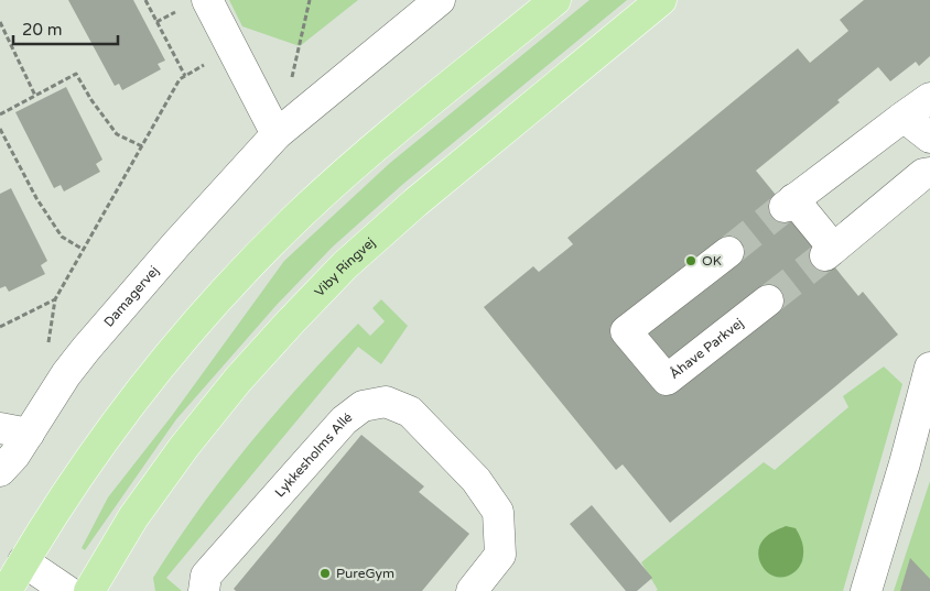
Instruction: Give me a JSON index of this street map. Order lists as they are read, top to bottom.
{
  "streets": {
    "main road": ["Viby Ringvej"],
    "street": ["Damagervej", "Åhave Parkvej", "Lykkesholms Allé"]
  },
  "places": ["OK", "PureGym"],
  "scale_bar": "20 m"
}
